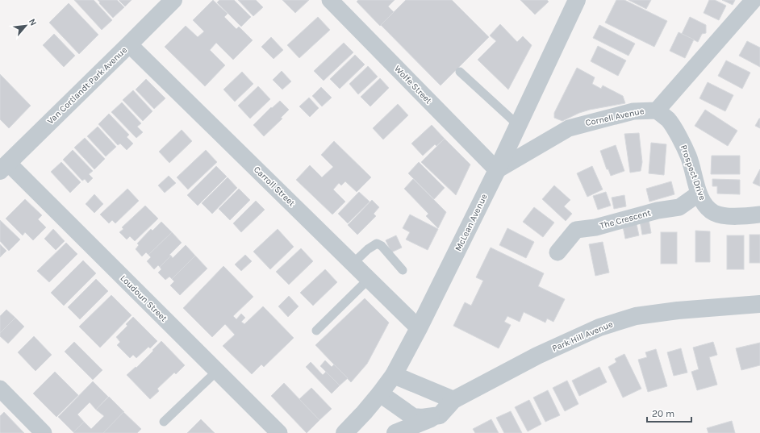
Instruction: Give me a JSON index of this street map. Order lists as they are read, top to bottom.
{
  "streets": {
    "street": [
      "Wolfe Street",
      "Van Cortlandt Park Avenue",
      "Cornell Avenue",
      "Prospect Drive",
      "Carroll Street",
      "The Crescent",
      "McLean Avenue",
      "Loudoun Street",
      "Park Hill Avenue"
    ]
  },
  "crossings": [
    ["Wolfe Street", "Cornell Avenue"],
    ["Wolfe Street", "McLean Avenue"],
    ["Van Cortlandt Park Avenue", "Carroll Street"],
    ["Van Cortlandt Park Avenue", "Loudoun Street"],
    ["Cornell Avenue", "Prospect Drive"],
    ["Cornell Avenue", "McLean Avenue"],
    ["Prospect Drive", "The Crescent"],
    ["Carroll Street", "McLean Avenue"]
  ],
  "scale_bar": "20 m",
  "north": "top right"
}
